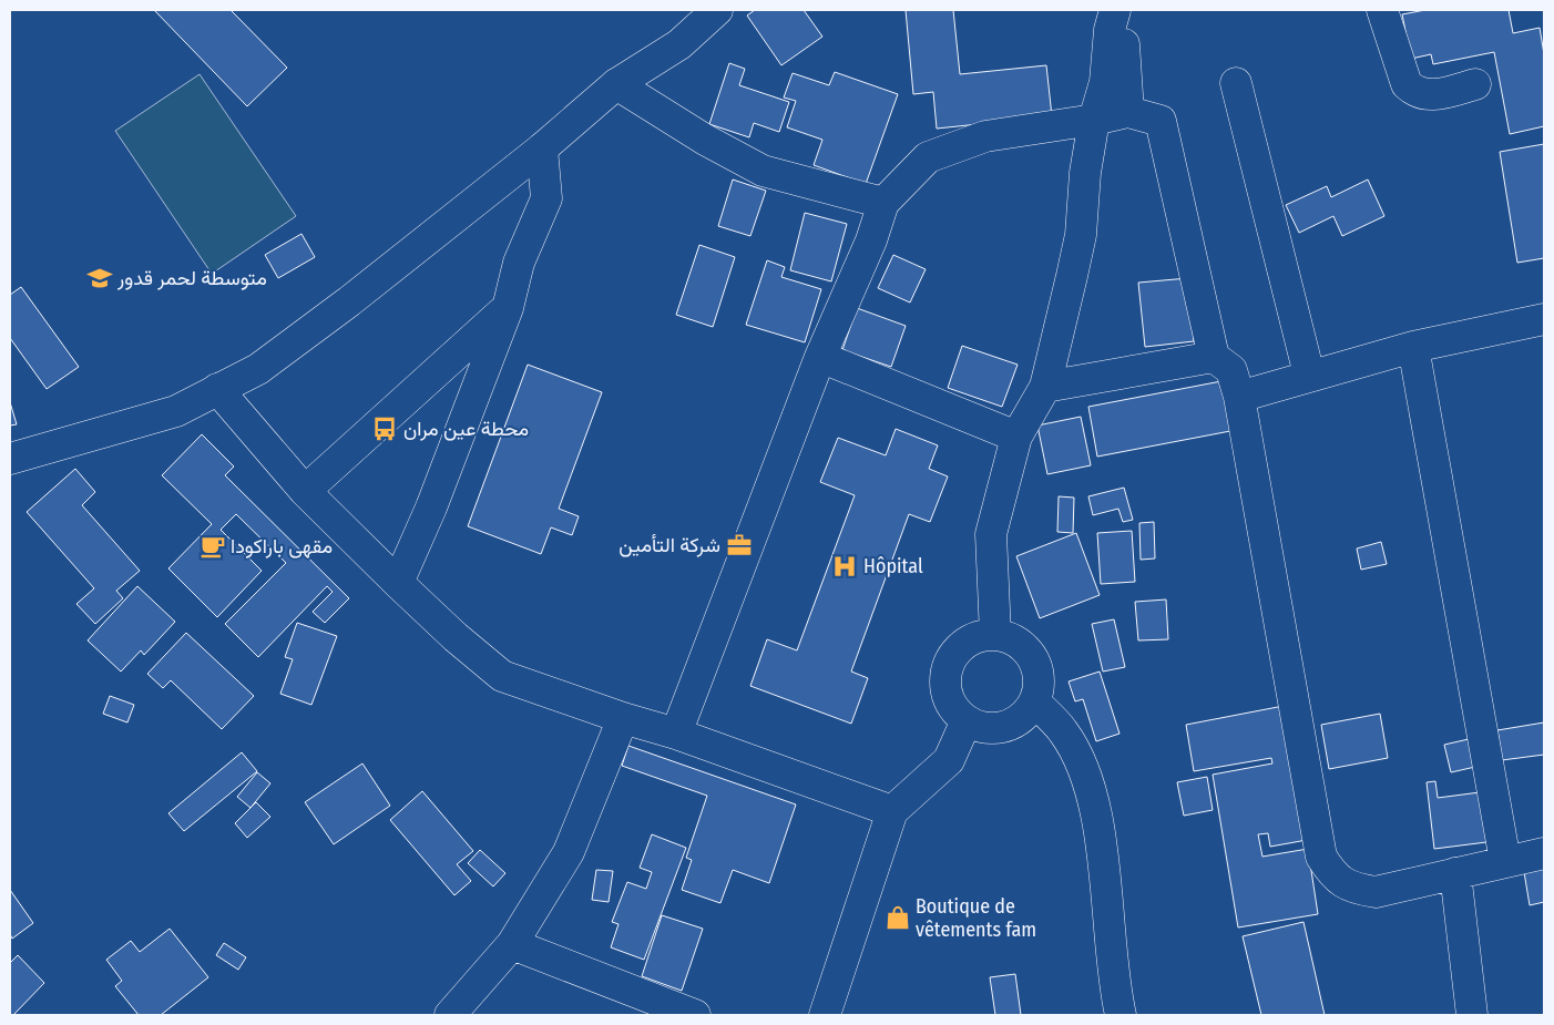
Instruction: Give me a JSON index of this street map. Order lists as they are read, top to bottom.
{
  "places": {
    "school or university": ["متوسطة لحمر قدور"],
    "bus stop": ["محطة عين مران"],
    "office": ["شركة التأمين"],
    "cafe": ["مقهى باراكودا"],
    "hospital": ["Hôpital"],
    "shop": ["Boutique de vêtements fam"]
  }
}
